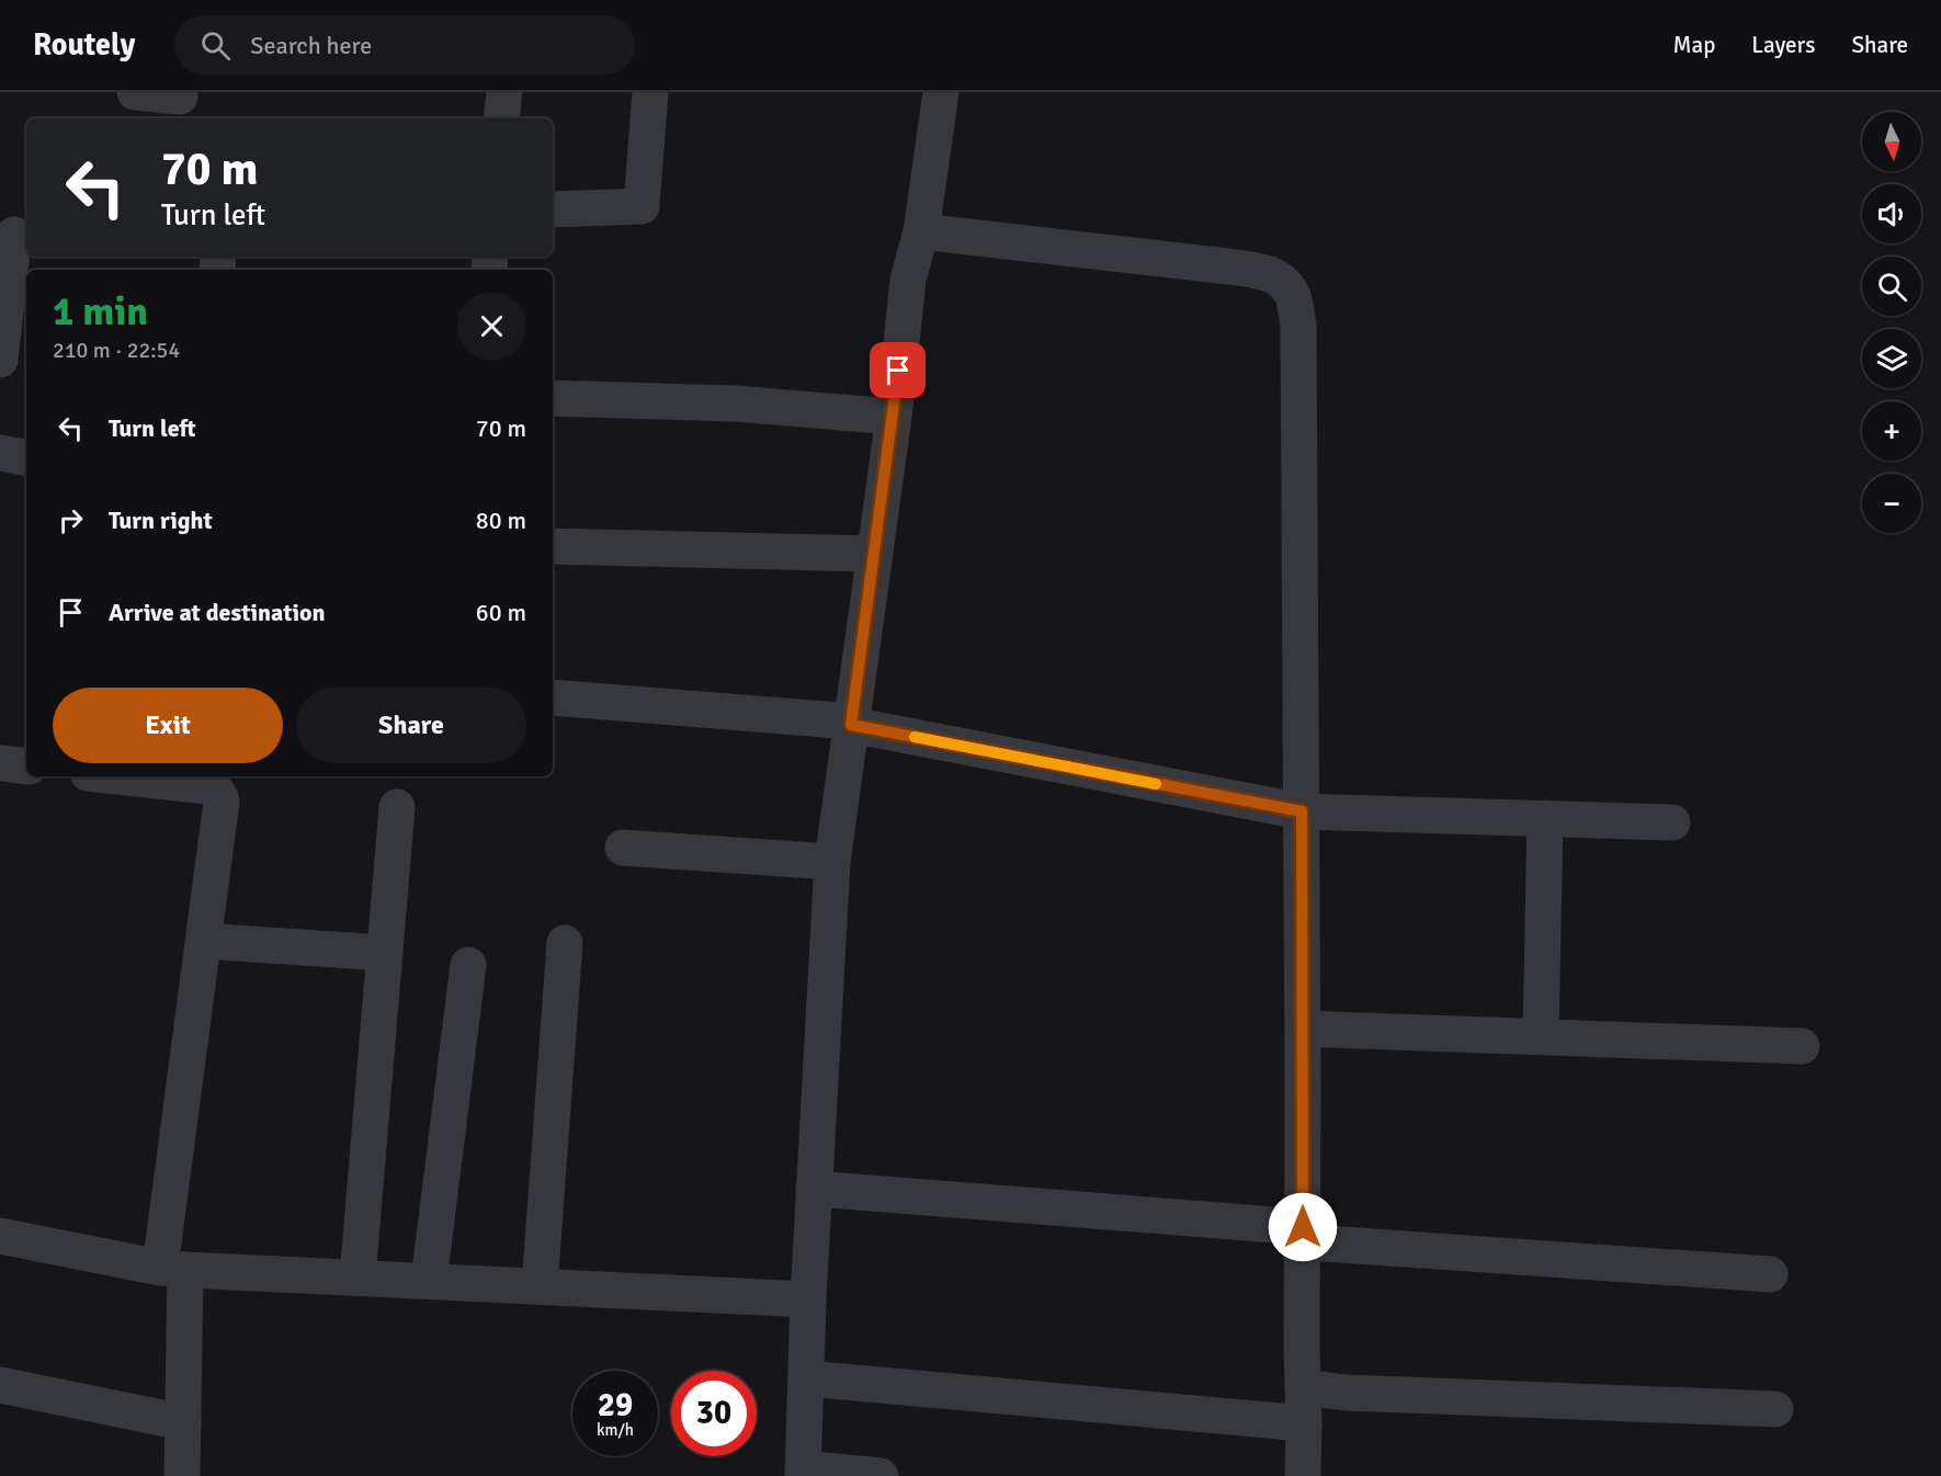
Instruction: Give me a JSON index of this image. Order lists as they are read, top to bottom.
{
  "north": "bottom",
  "page": {
    "header": "Routely",
    "search": "Search here",
    "nav": ["Map", "Layers", "Share"],
    "map_buttons": ["+", "−"],
    "turn": ["70 m", "Turn left"],
    "heading": ["1 min", "210 m · 22:54"],
    "list": [
      {
        "name": "Turn left",
        "value": "70 m"
      },
      {
        "name": "Turn right",
        "value": "80 m"
      },
      {
        "name": "Arrive at destination",
        "value": "60 m"
      }
    ],
    "buttons": ["Exit", "Share"],
    "speed": "29 km/h",
    "limit": "30"
  }
}
